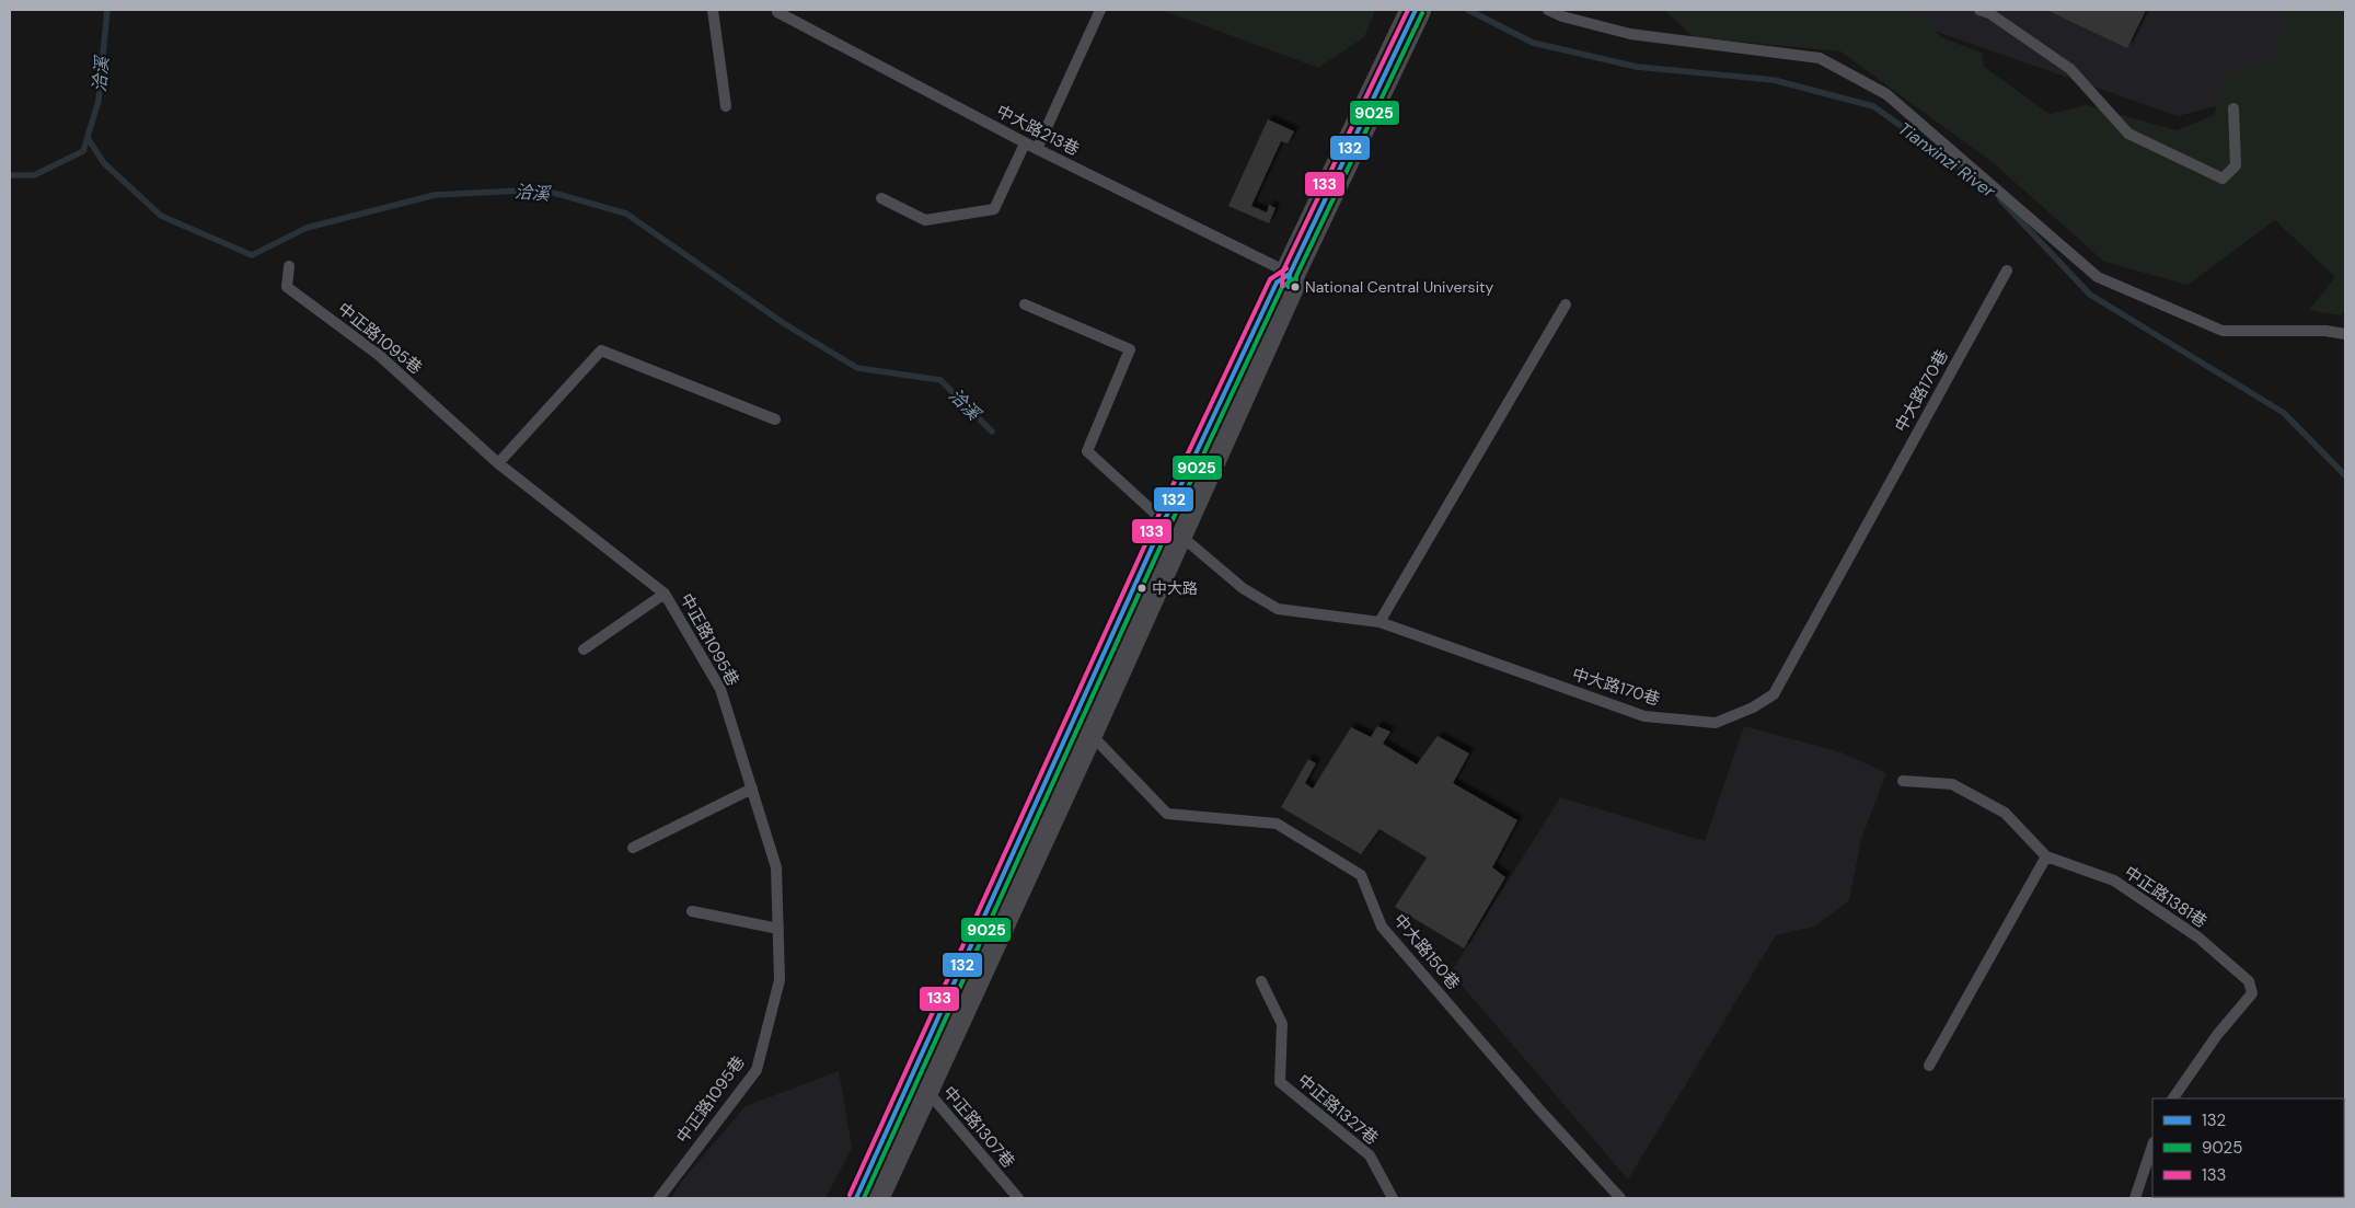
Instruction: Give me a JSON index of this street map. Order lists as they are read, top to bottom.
{
  "streets": {
    "lane": [
      "中大路213巷",
      "中正路1095巷",
      "中大路170巷",
      "中正路1381巷",
      "中大路150巷",
      "中正路1327巷",
      "中正路1307巷"
    ]
  },
  "water": ["洽溪", "Tianxinzi River"],
  "places": ["National Central University", "中大路"],
  "lines": ["transit line 132", "transit line 133", "transit line 9025"],
  "legend": ["132", "9025", "133"]
}
